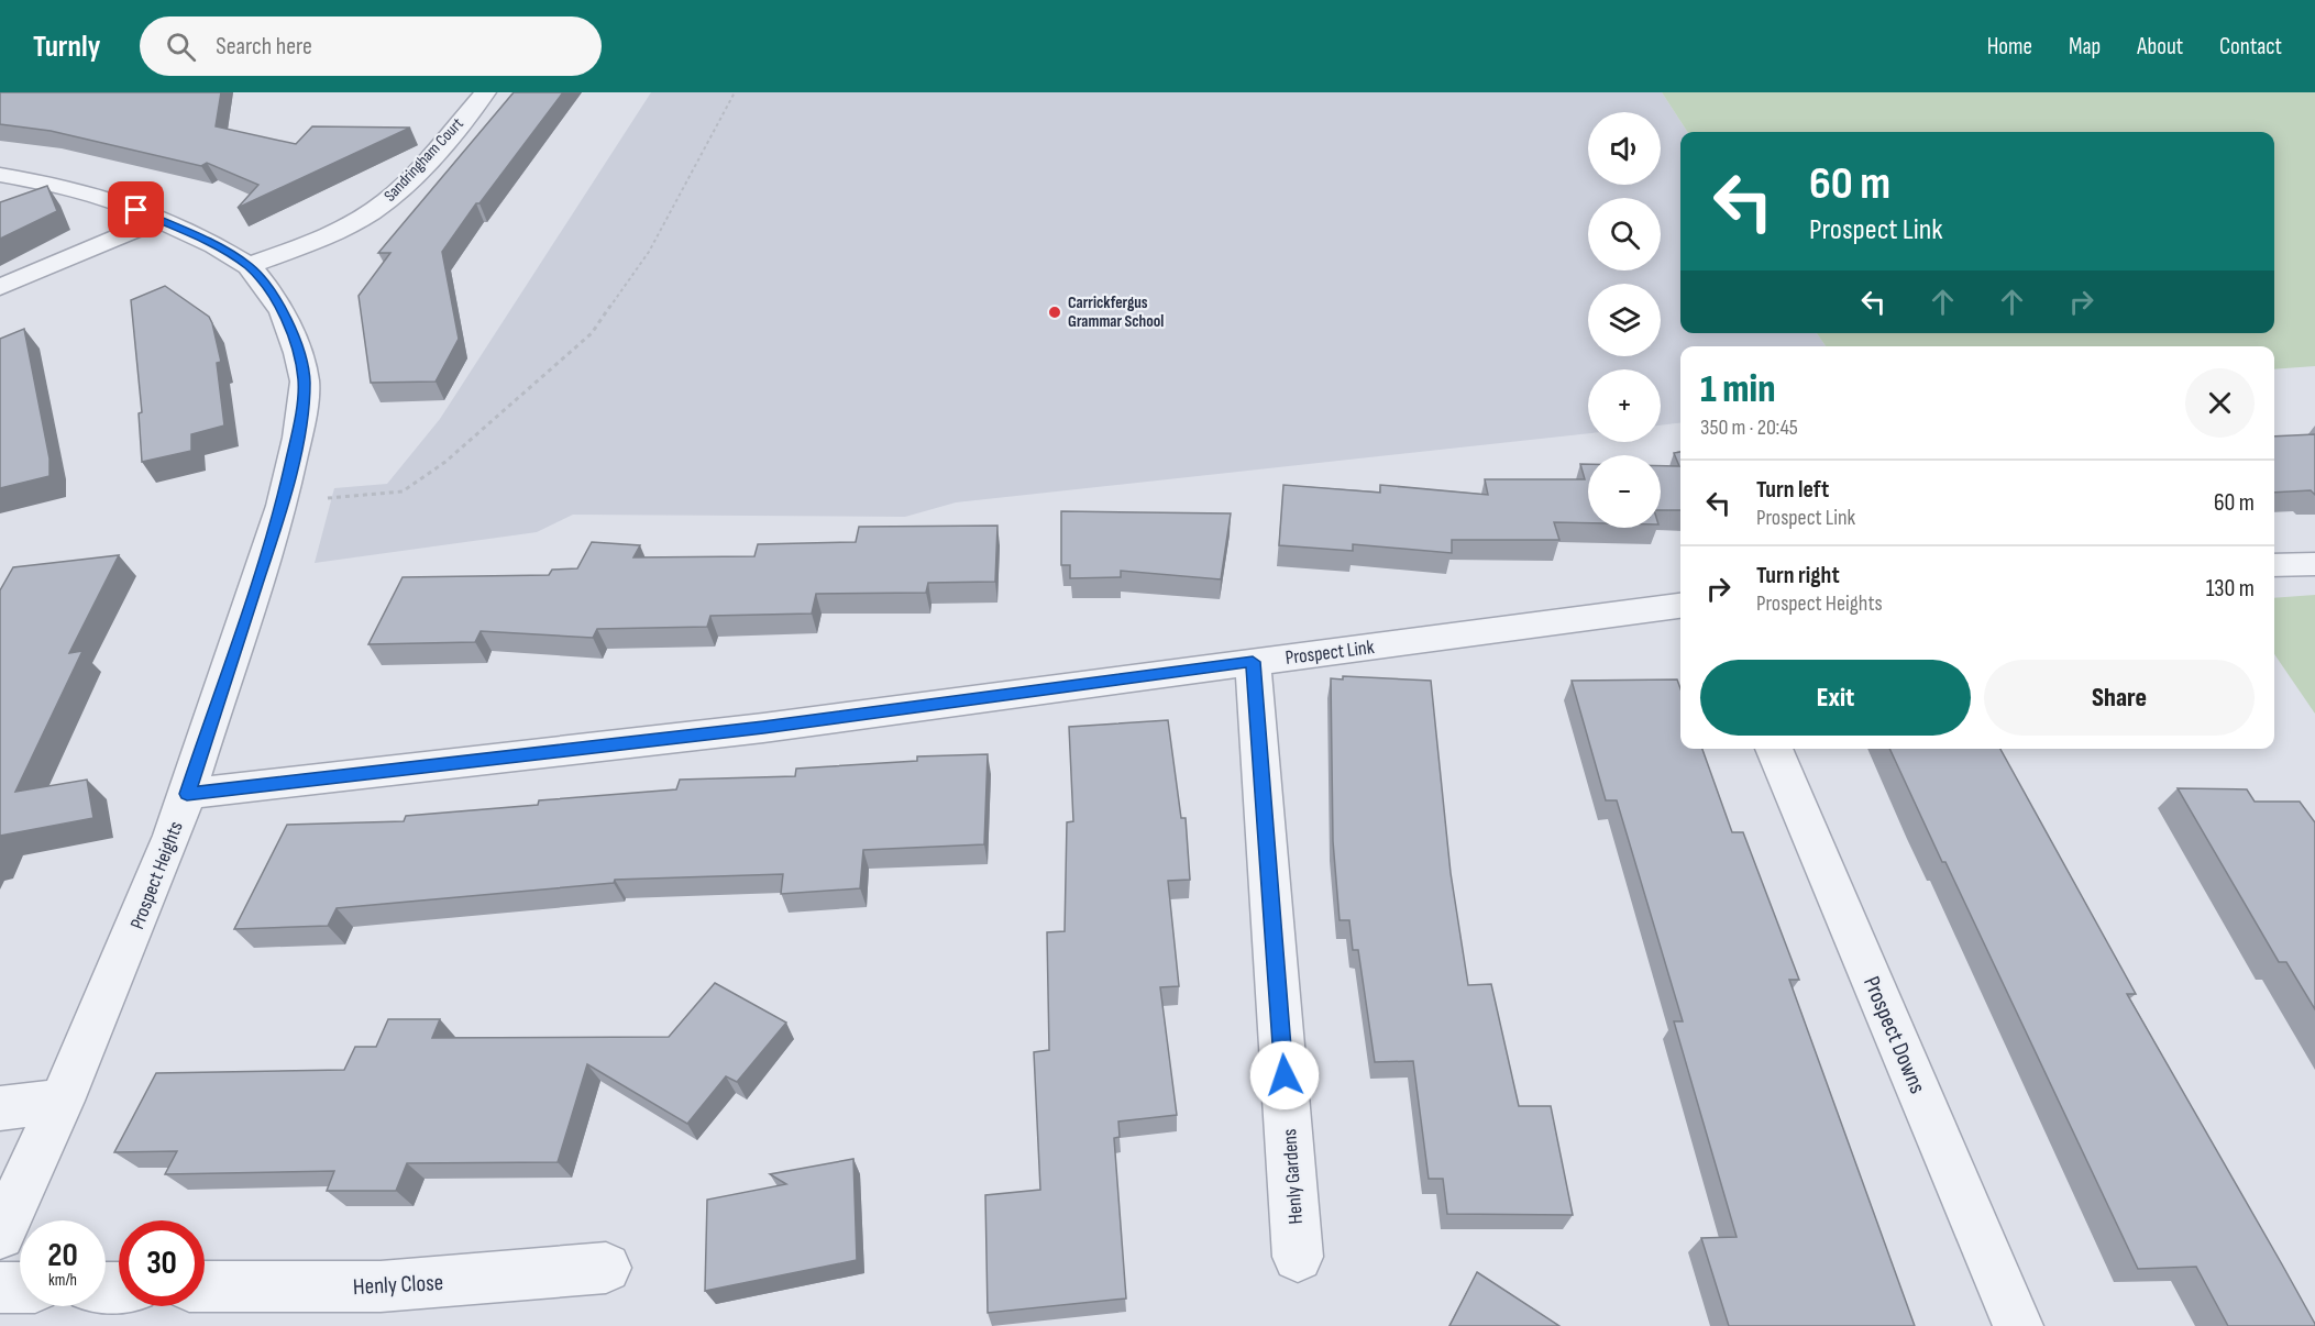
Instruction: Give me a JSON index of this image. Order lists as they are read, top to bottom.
{
  "streets": {
    "street": [
      "Sandringham Court",
      "Prospect Link",
      "Prospect Heights",
      "Prospect Downs",
      "Henly Gardens",
      "Henly Close"
    ]
  },
  "crossings": [
    ["Sandringham Court", "Prospect Heights"],
    ["Prospect Link", "Prospect Heights"],
    ["Prospect Link", "Henly Gardens"]
  ],
  "places": ["Carrickfergus Grammar School"],
  "page": {
    "header": "Turnly",
    "search": "Search here",
    "nav": [
      "Home",
      "Map",
      "About",
      "Contact"
    ],
    "map_buttons": ["+", "−"],
    "turn": ["60 m", "Prospect Link"],
    "heading": ["1 min", "350 m · 20:45"],
    "list": [
      {
        "name": "Turn left",
        "note": "Prospect Link",
        "value": "60 m"
      },
      {
        "name": "Turn right",
        "note": "Prospect Heights",
        "value": "130 m"
      }
    ],
    "buttons": ["Exit", "Share"],
    "speed": "20 km/h",
    "limit": "30"
  }
}
